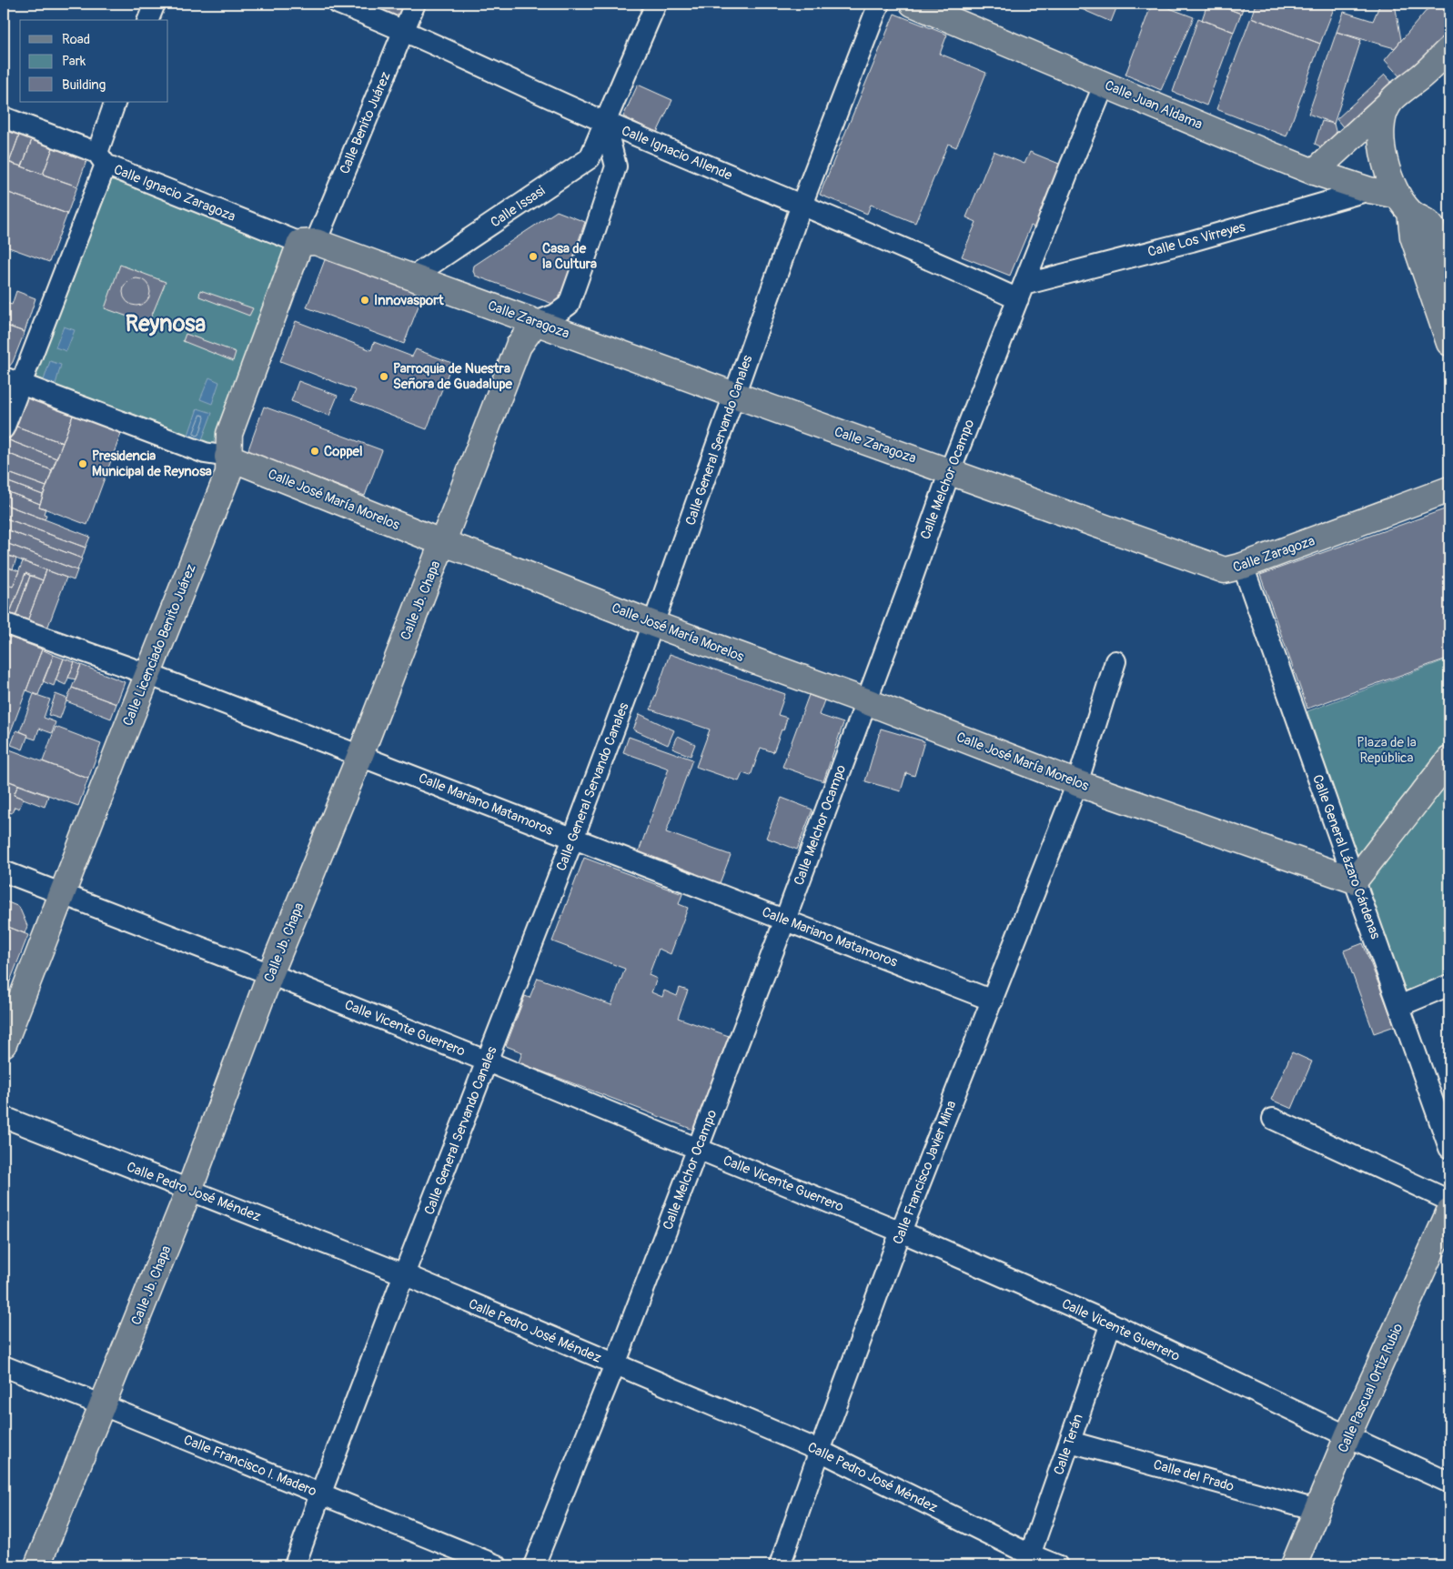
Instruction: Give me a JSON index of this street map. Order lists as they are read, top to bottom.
{
  "streets": {
    "main road": [
      "Calle Juan Aldama",
      "Calle Zaragoza",
      "Calle José María Morelos",
      "Calle Jb. Chapa",
      "Calle Licenciado Benito Juárez",
      "Calle Pascual Ortiz Rubio"
    ],
    "street": [
      "Calle Benito Juárez",
      "Calle Ignacio Allende",
      "Calle Ignacio Zaragoza",
      "Calle Issasi",
      "Calle Los Virreyes",
      "Calle General Servando Canales",
      "Calle Melchor Ocampo",
      "Calle Mariano Matamoros",
      "Calle General Lázaro Cárdenas",
      "Calle Vicente Guerrero",
      "Calle Francisco Javier Mina",
      "Calle Pedro José Méndez",
      "Calle Terán",
      "Calle Francisco I. Madero",
      "Calle del Prado"
    ]
  },
  "crossings": [
    ["Calle Juan Aldama", "Calle Los Virreyes"],
    ["Calle Juan Aldama", "Calle Melchor Ocampo"],
    ["Calle Benito Juárez", "Calle Ignacio Allende"],
    ["Calle Benito Juárez", "Calle Ignacio Zaragoza"],
    ["Calle Benito Juárez", "Calle Zaragoza"],
    ["Calle Benito Juárez", "Calle Licenciado Benito Juárez"],
    ["Calle Ignacio Allende", "Calle Issasi"],
    ["Calle Ignacio Allende", "Calle Los Virreyes"],
    ["Calle Ignacio Allende", "Calle General Servando Canales"],
    ["Calle Ignacio Allende", "Calle Melchor Ocampo"],
    ["Calle Ignacio Zaragoza", "Calle Zaragoza"],
    ["Calle Ignacio Zaragoza", "Calle Licenciado Benito Juárez"],
    ["Calle Issasi", "Calle Zaragoza"],
    ["Calle Los Virreyes", "Calle Melchor Ocampo"],
    ["Calle Zaragoza", "Calle General Servando Canales"],
    ["Calle Zaragoza", "Calle Melchor Ocampo"],
    ["Calle Zaragoza", "Calle Jb. Chapa"],
    ["Calle Zaragoza", "Calle Licenciado Benito Juárez"],
    ["Calle Zaragoza", "Calle General Lázaro Cárdenas"],
    ["Calle General Servando Canales", "Calle José María Morelos"],
    ["Calle General Servando Canales", "Calle Mariano Matamoros"],
    ["Calle General Servando Canales", "Calle Vicente Guerrero"],
    ["Calle General Servando Canales", "Calle Pedro José Méndez"],
    ["Calle General Servando Canales", "Calle Francisco I. Madero"],
    ["Calle Melchor Ocampo", "Calle José María Morelos"],
    ["Calle Melchor Ocampo", "Calle Mariano Matamoros"],
    ["Calle Melchor Ocampo", "Calle Vicente Guerrero"],
    ["Calle Melchor Ocampo", "Calle Pedro José Méndez"],
    ["Calle José María Morelos", "Calle Jb. Chapa"],
    ["Calle José María Morelos", "Calle Licenciado Benito Juárez"],
    ["Calle José María Morelos", "Calle General Lázaro Cárdenas"],
    ["Calle José María Morelos", "Calle Francisco Javier Mina"],
    ["Calle Jb. Chapa", "Calle Mariano Matamoros"],
    ["Calle Jb. Chapa", "Calle Vicente Guerrero"],
    ["Calle Jb. Chapa", "Calle Pedro José Méndez"],
    ["Calle Jb. Chapa", "Calle Francisco I. Madero"],
    ["Calle Licenciado Benito Juárez", "Calle Mariano Matamoros"],
    ["Calle Licenciado Benito Juárez", "Calle Vicente Guerrero"],
    ["Calle Mariano Matamoros", "Calle Francisco Javier Mina"],
    ["Calle Vicente Guerrero", "Calle Francisco Javier Mina"],
    ["Calle Vicente Guerrero", "Calle Pascual Ortiz Rubio"],
    ["Calle Vicente Guerrero", "Calle Terán"],
    ["Calle Francisco Javier Mina", "Calle Pedro José Méndez"],
    ["Calle Pedro José Méndez", "Calle Terán"],
    ["Calle Pascual Ortiz Rubio", "Calle del Prado"],
    ["Calle Terán", "Calle del Prado"]
  ],
  "districts": ["Reynosa"],
  "parks": ["Plaza de la República"],
  "places": [
    "Casa de la Cultura",
    "Innovasport",
    "Parroquia de Nuestra Señora de Guadalupe",
    "Coppel",
    "Presidencia Municipal de Reynosa"
  ],
  "legend": ["Road", "Park", "Building"]
}
